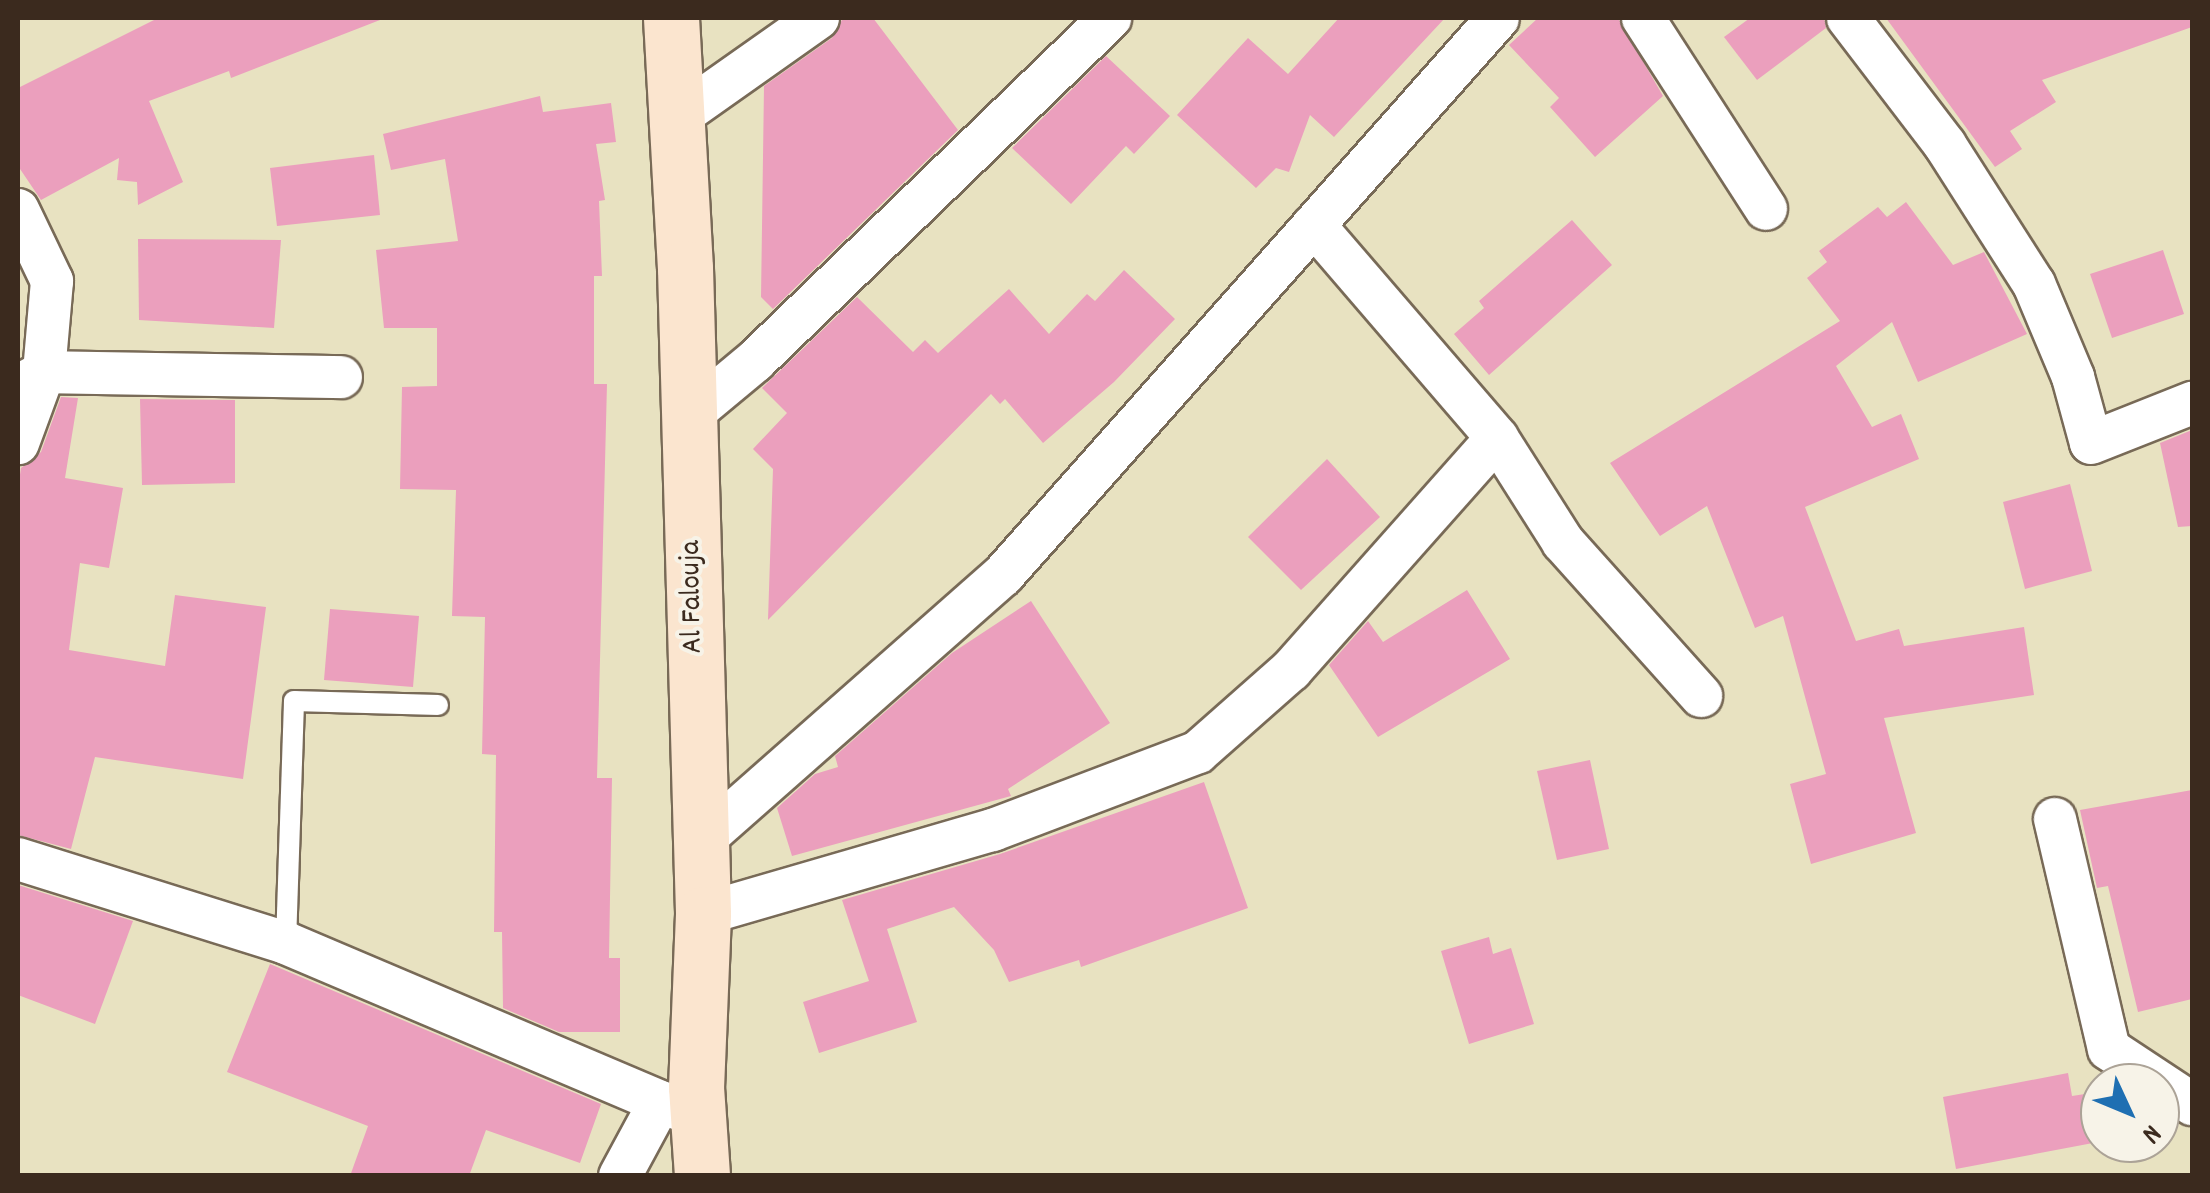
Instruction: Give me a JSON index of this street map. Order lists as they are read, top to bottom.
{
  "streets": {
    "main road": ["Al Falouja"]
  },
  "north": "bottom right"
}
